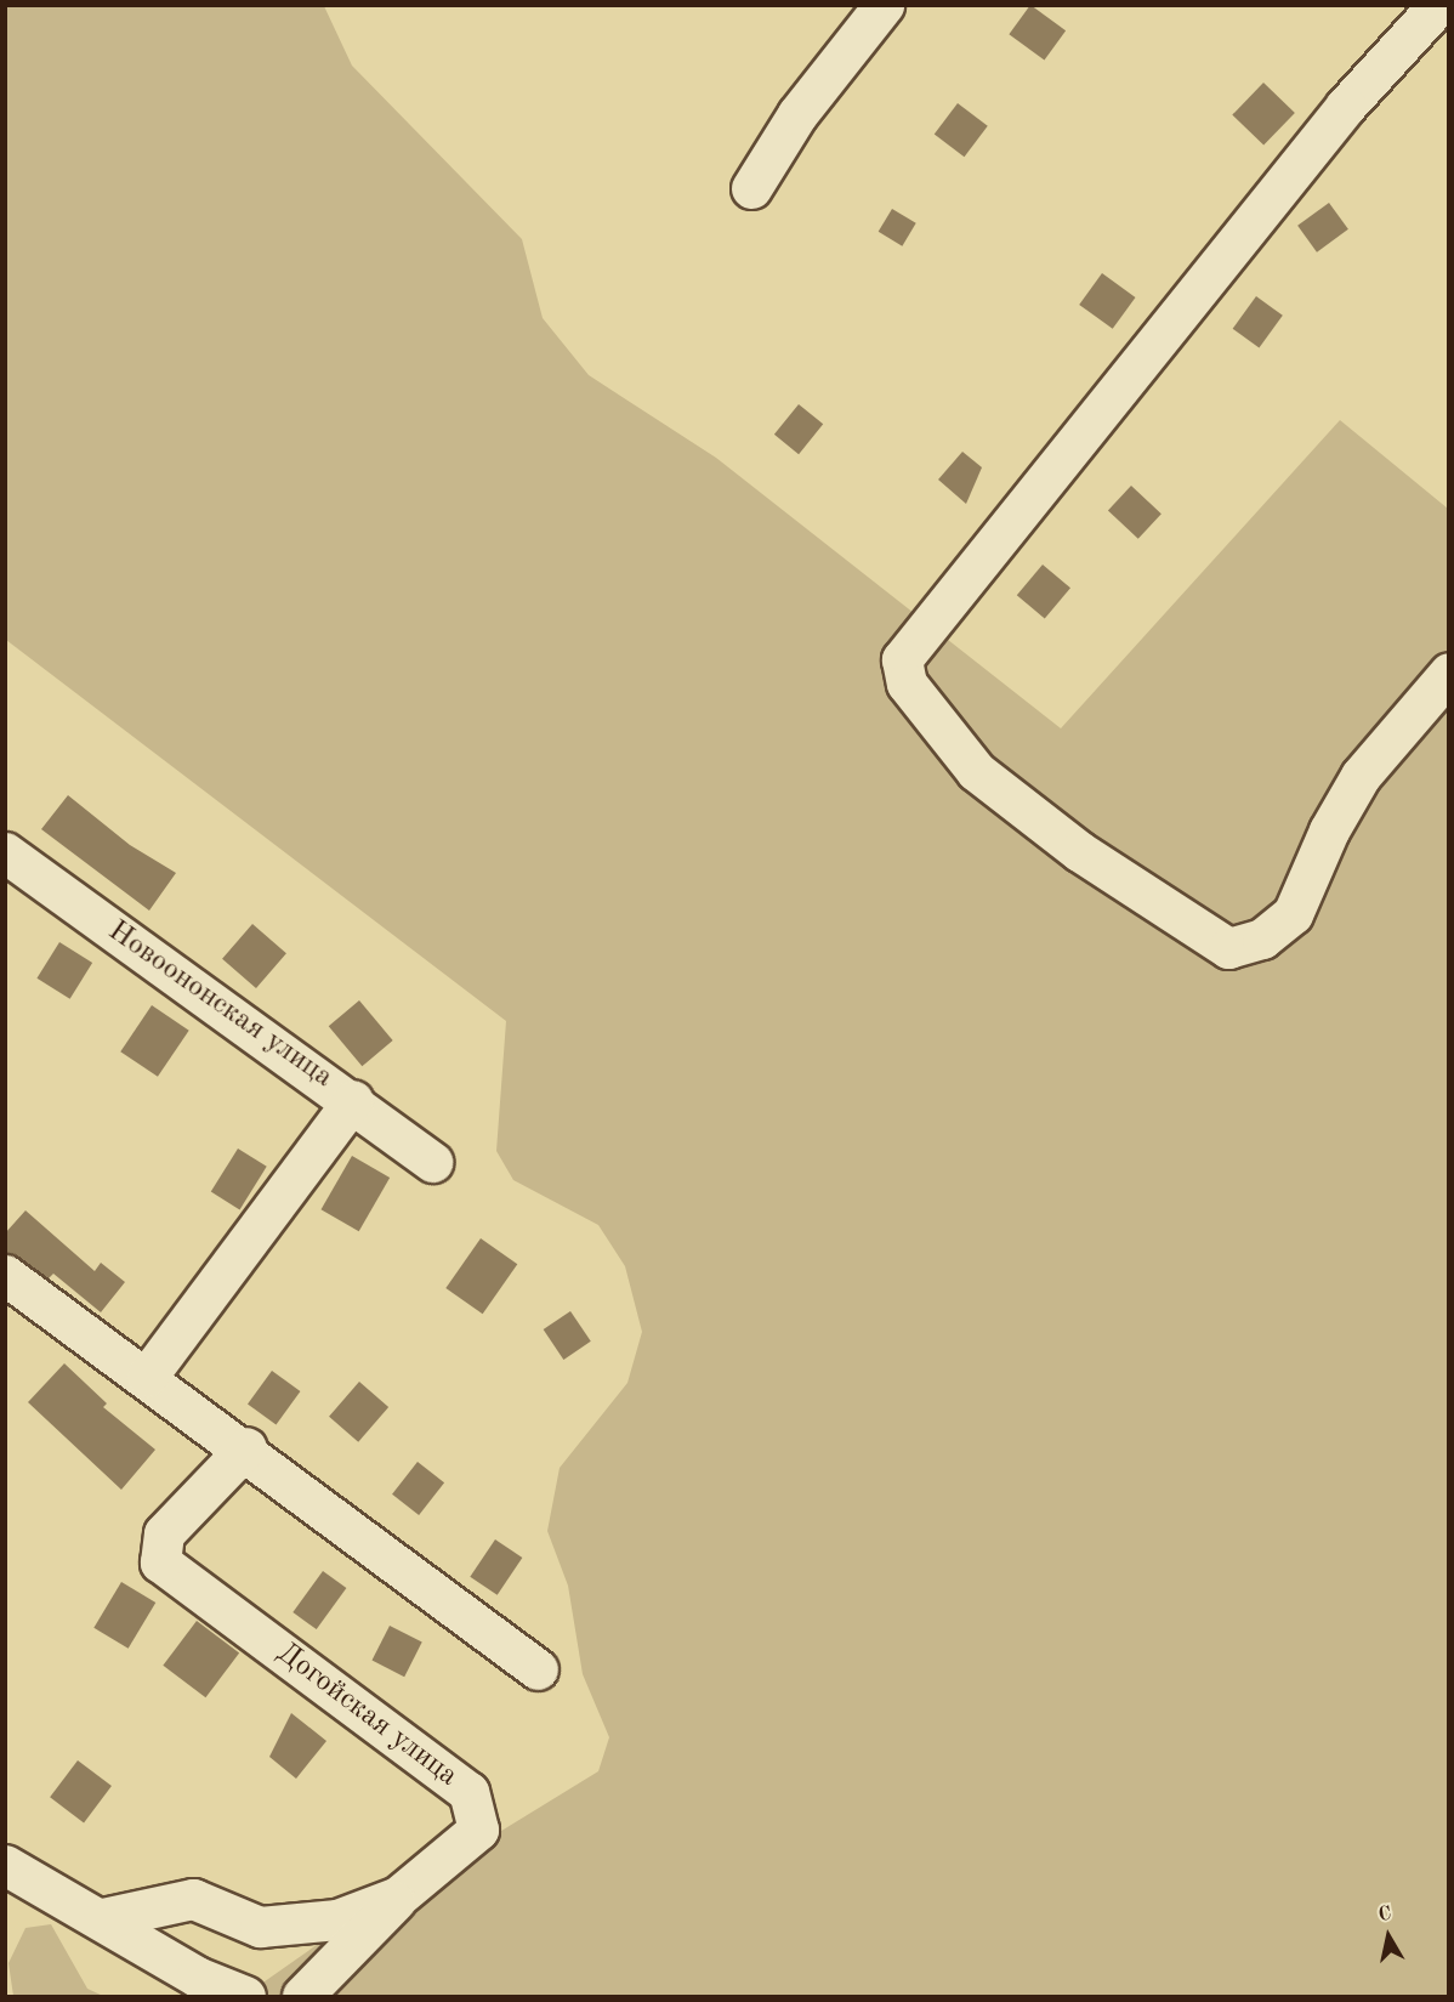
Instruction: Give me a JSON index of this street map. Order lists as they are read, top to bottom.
{
  "streets": {
    "street": ["Новоононская улица", "Догойская улица"]
  },
  "north": "top"
}
